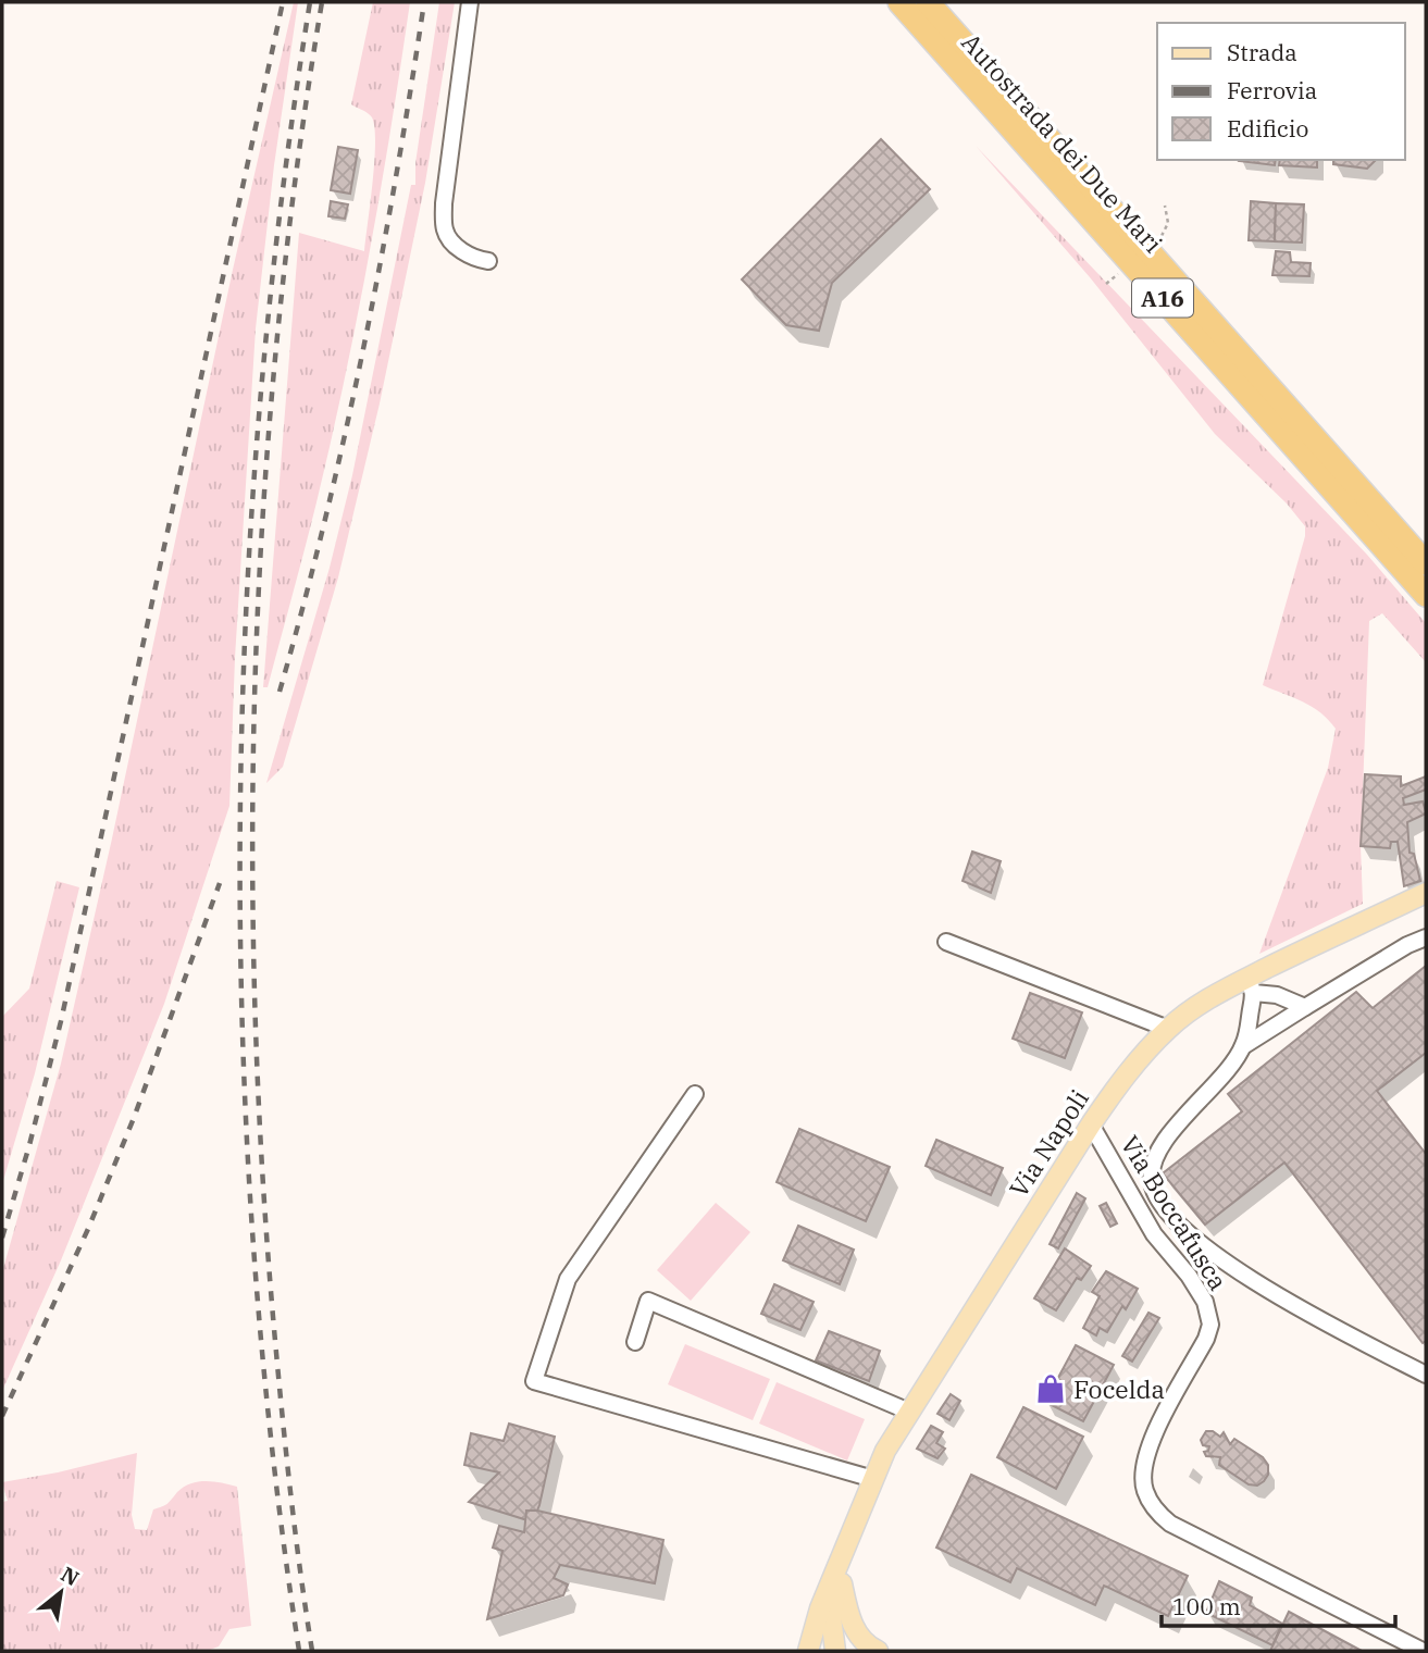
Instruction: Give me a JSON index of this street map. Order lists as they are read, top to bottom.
{
  "streets": {
    "highway": ["Autostrada dei Due Mari", "A16"],
    "main road": ["Via Napoli"],
    "street": ["Via Boccafusca"]
  },
  "crossings": [
    ["Via Napoli", "Via Boccafusca"]
  ],
  "places": {
    "shop": ["Focelda"]
  },
  "legend": ["Strada", "Ferrovia", "Edificio"],
  "scale_bar": "100 m",
  "north": "top right"
}
